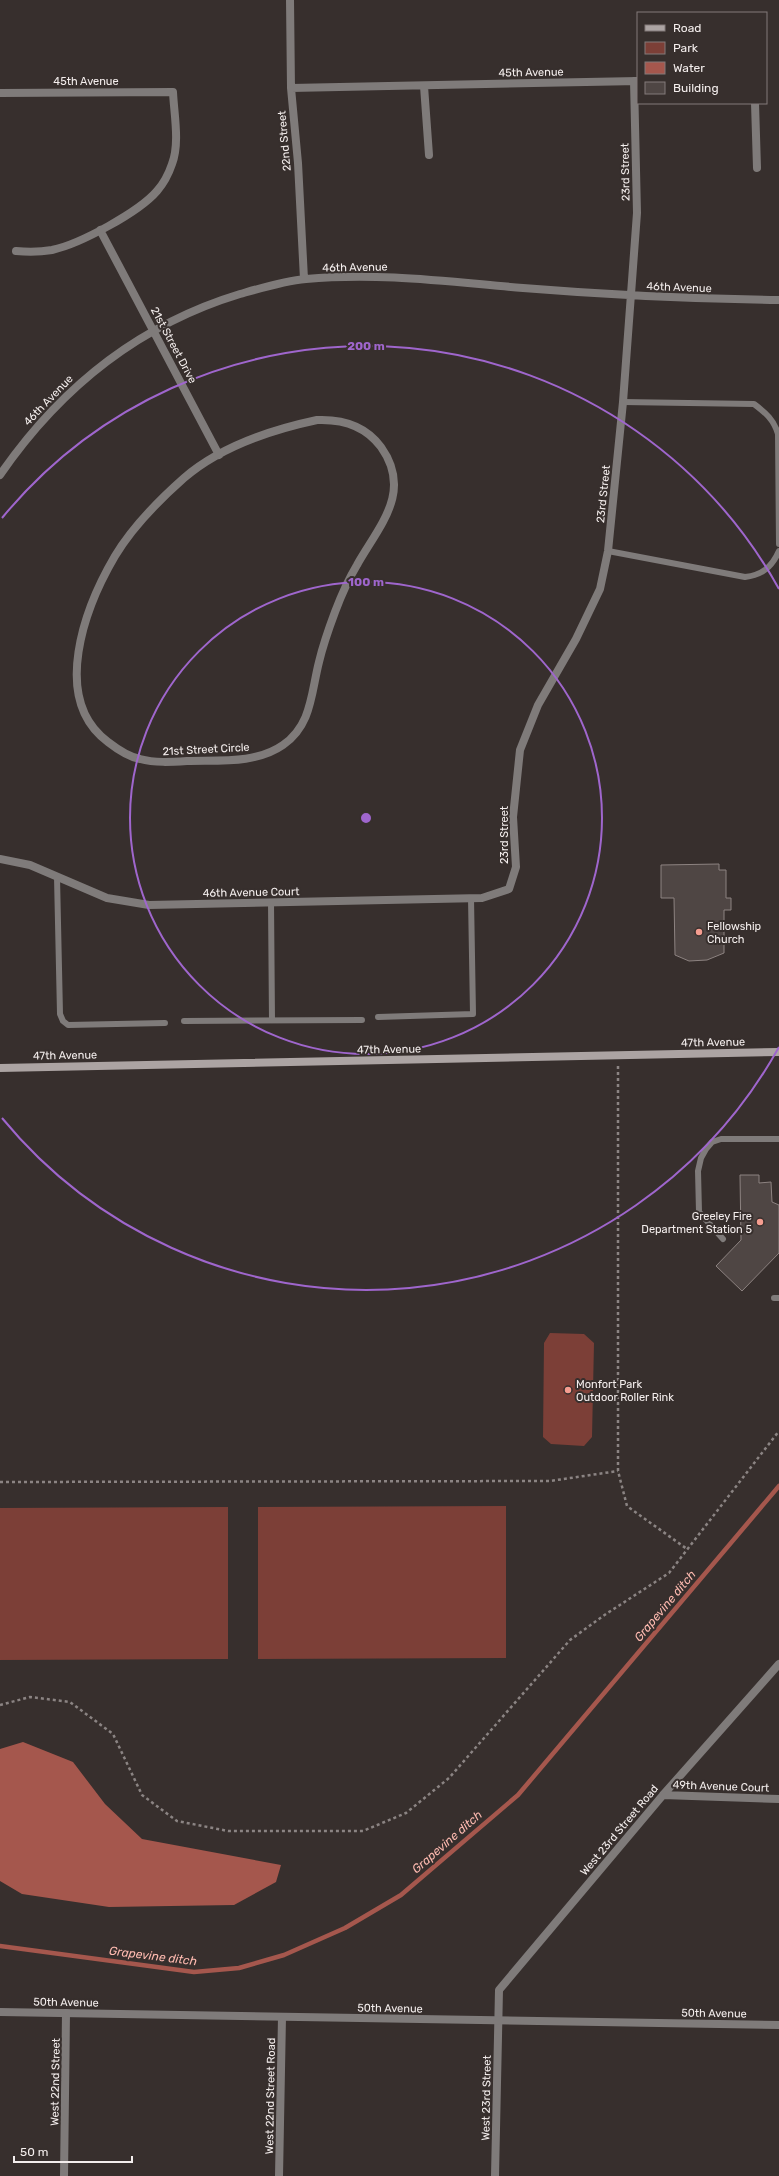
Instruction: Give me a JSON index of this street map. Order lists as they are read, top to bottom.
{
  "streets": {
    "main road": ["47th Avenue"],
    "street": [
      "45th Avenue",
      "22nd Street",
      "23rd Street",
      "46th Avenue",
      "21st Street Drive",
      "21st Street Circle",
      "46th Avenue Court",
      "49th Avenue Court",
      "West 23rd Street Road",
      "50th Avenue",
      "West 22nd Street",
      "West 22nd Street Road",
      "West 23rd Street"
    ]
  },
  "crossings": [
    ["45th Avenue", "22nd Street"],
    ["45th Avenue", "23rd Street"],
    ["45th Avenue", "21st Street Drive"],
    ["22nd Street", "46th Avenue"],
    ["23rd Street", "46th Avenue"],
    ["23rd Street", "46th Avenue Court"],
    ["46th Avenue", "21st Street Drive"],
    ["21st Street Drive", "21st Street Circle"],
    ["49th Avenue Court", "West 23rd Street Road"],
    ["West 23rd Street Road", "50th Avenue"],
    ["West 23rd Street Road", "West 23rd Street"],
    ["50th Avenue", "West 22nd Street"],
    ["50th Avenue", "West 22nd Street Road"],
    ["50th Avenue", "West 23rd Street"]
  ],
  "water": ["Grapevine ditch"],
  "places": ["Fellowship Church", "Greeley Fire Department Station 5", "Monfort Park Outdoor Roller Rink"],
  "legend": [
    "Road",
    "Park",
    "Water",
    "Building"
  ],
  "scale_bar": "50 m",
  "rings": ["200 m", "100 m"]
}
